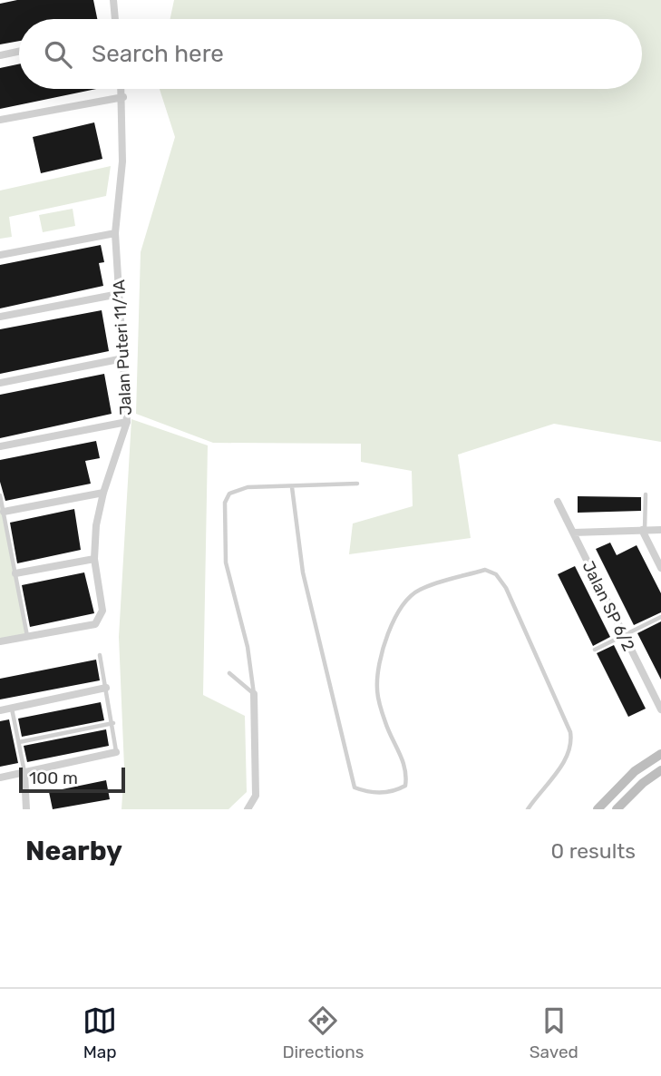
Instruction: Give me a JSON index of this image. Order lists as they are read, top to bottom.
{
  "streets": {
    "street": ["Jalan Puteri 11/1A", "Jalan SP 6/2"]
  },
  "scale_bar": "100 m",
  "page": {
    "search": "Search here",
    "scale": "100 m",
    "heading": ["Nearby", "0 results"],
    "nav": ["Map", "Directions", "Saved"]
  }
}
